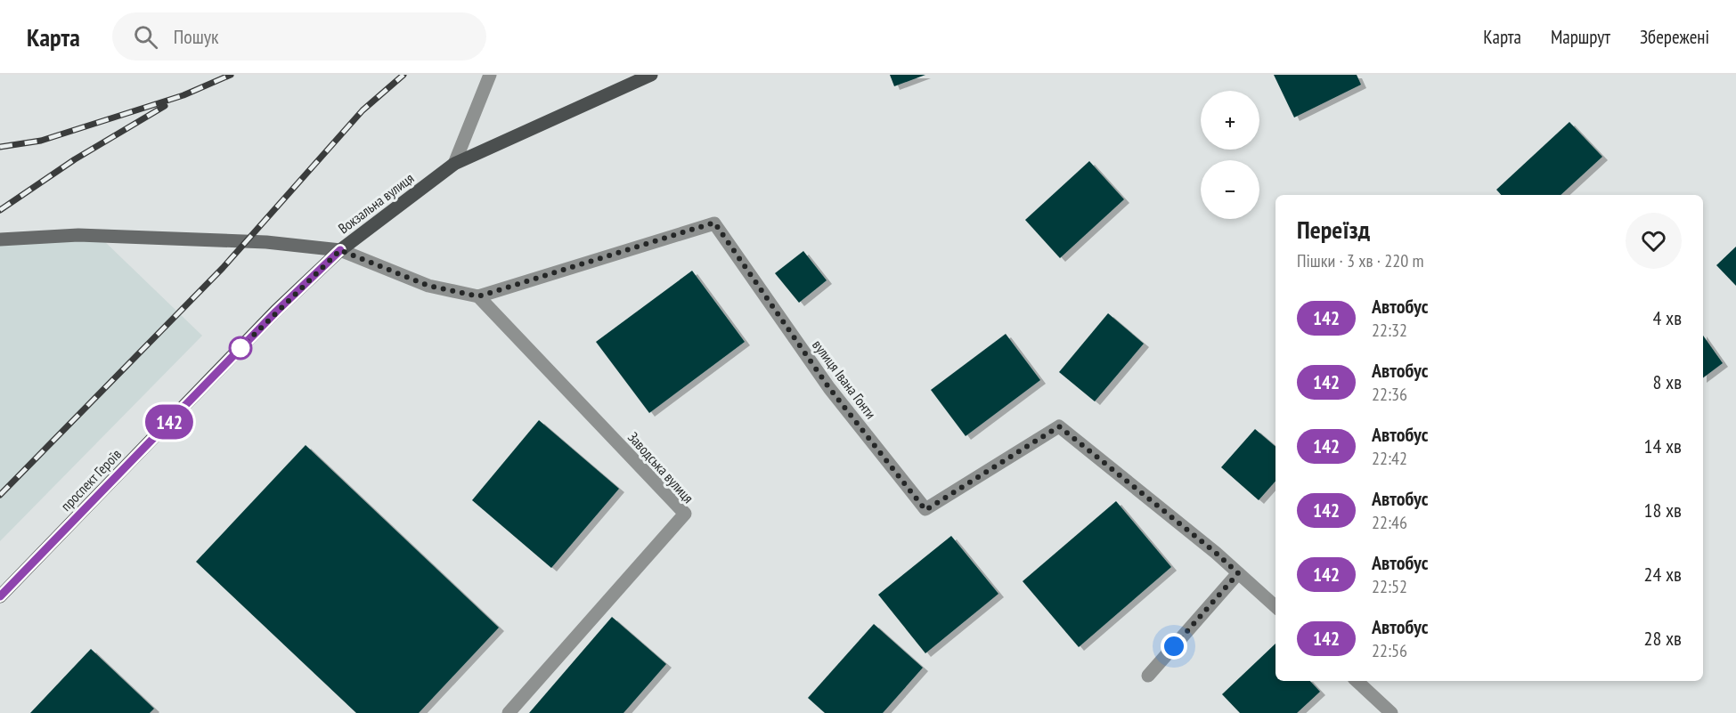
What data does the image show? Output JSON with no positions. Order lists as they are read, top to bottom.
{
  "streets": {
    "main road": ["Вокзальна вулиця", "проспект Героїв"],
    "street": ["вулиця Івана Гонти", "Заводська вулиця"]
  },
  "crossings": [
    ["Вокзальна вулиця", "вулиця Івана Гонти"],
    ["Вокзальна вулиця", "проспект Героїв"],
    ["вулиця Івана Гонти", "Заводська вулиця"],
    ["вулиця Івана Гонти", "проспект Героїв"]
  ],
  "lines": ["bus line 142"],
  "page": {
    "header": "Карта",
    "search": "Пошук",
    "nav": ["Карта", "Маршрут", "Збережені"],
    "on_map": "142",
    "map_buttons": ["+", "−"],
    "heading": ["Переїзд", "Пішки · 3 хв · 220 m"],
    "list": [
      {
        "mark": "142",
        "name": "Автобус",
        "note": "22:32",
        "value": "4 хв"
      },
      {
        "mark": "142",
        "name": "Автобус",
        "note": "22:36",
        "value": "8 хв"
      },
      {
        "mark": "142",
        "name": "Автобус",
        "note": "22:42",
        "value": "14 хв"
      },
      {
        "mark": "142",
        "name": "Автобус",
        "note": "22:46",
        "value": "18 хв"
      },
      {
        "mark": "142",
        "name": "Автобус",
        "note": "22:52",
        "value": "24 хв"
      },
      {
        "mark": "142",
        "name": "Автобус",
        "note": "22:56",
        "value": "28 хв"
      }
    ]
  }
}
